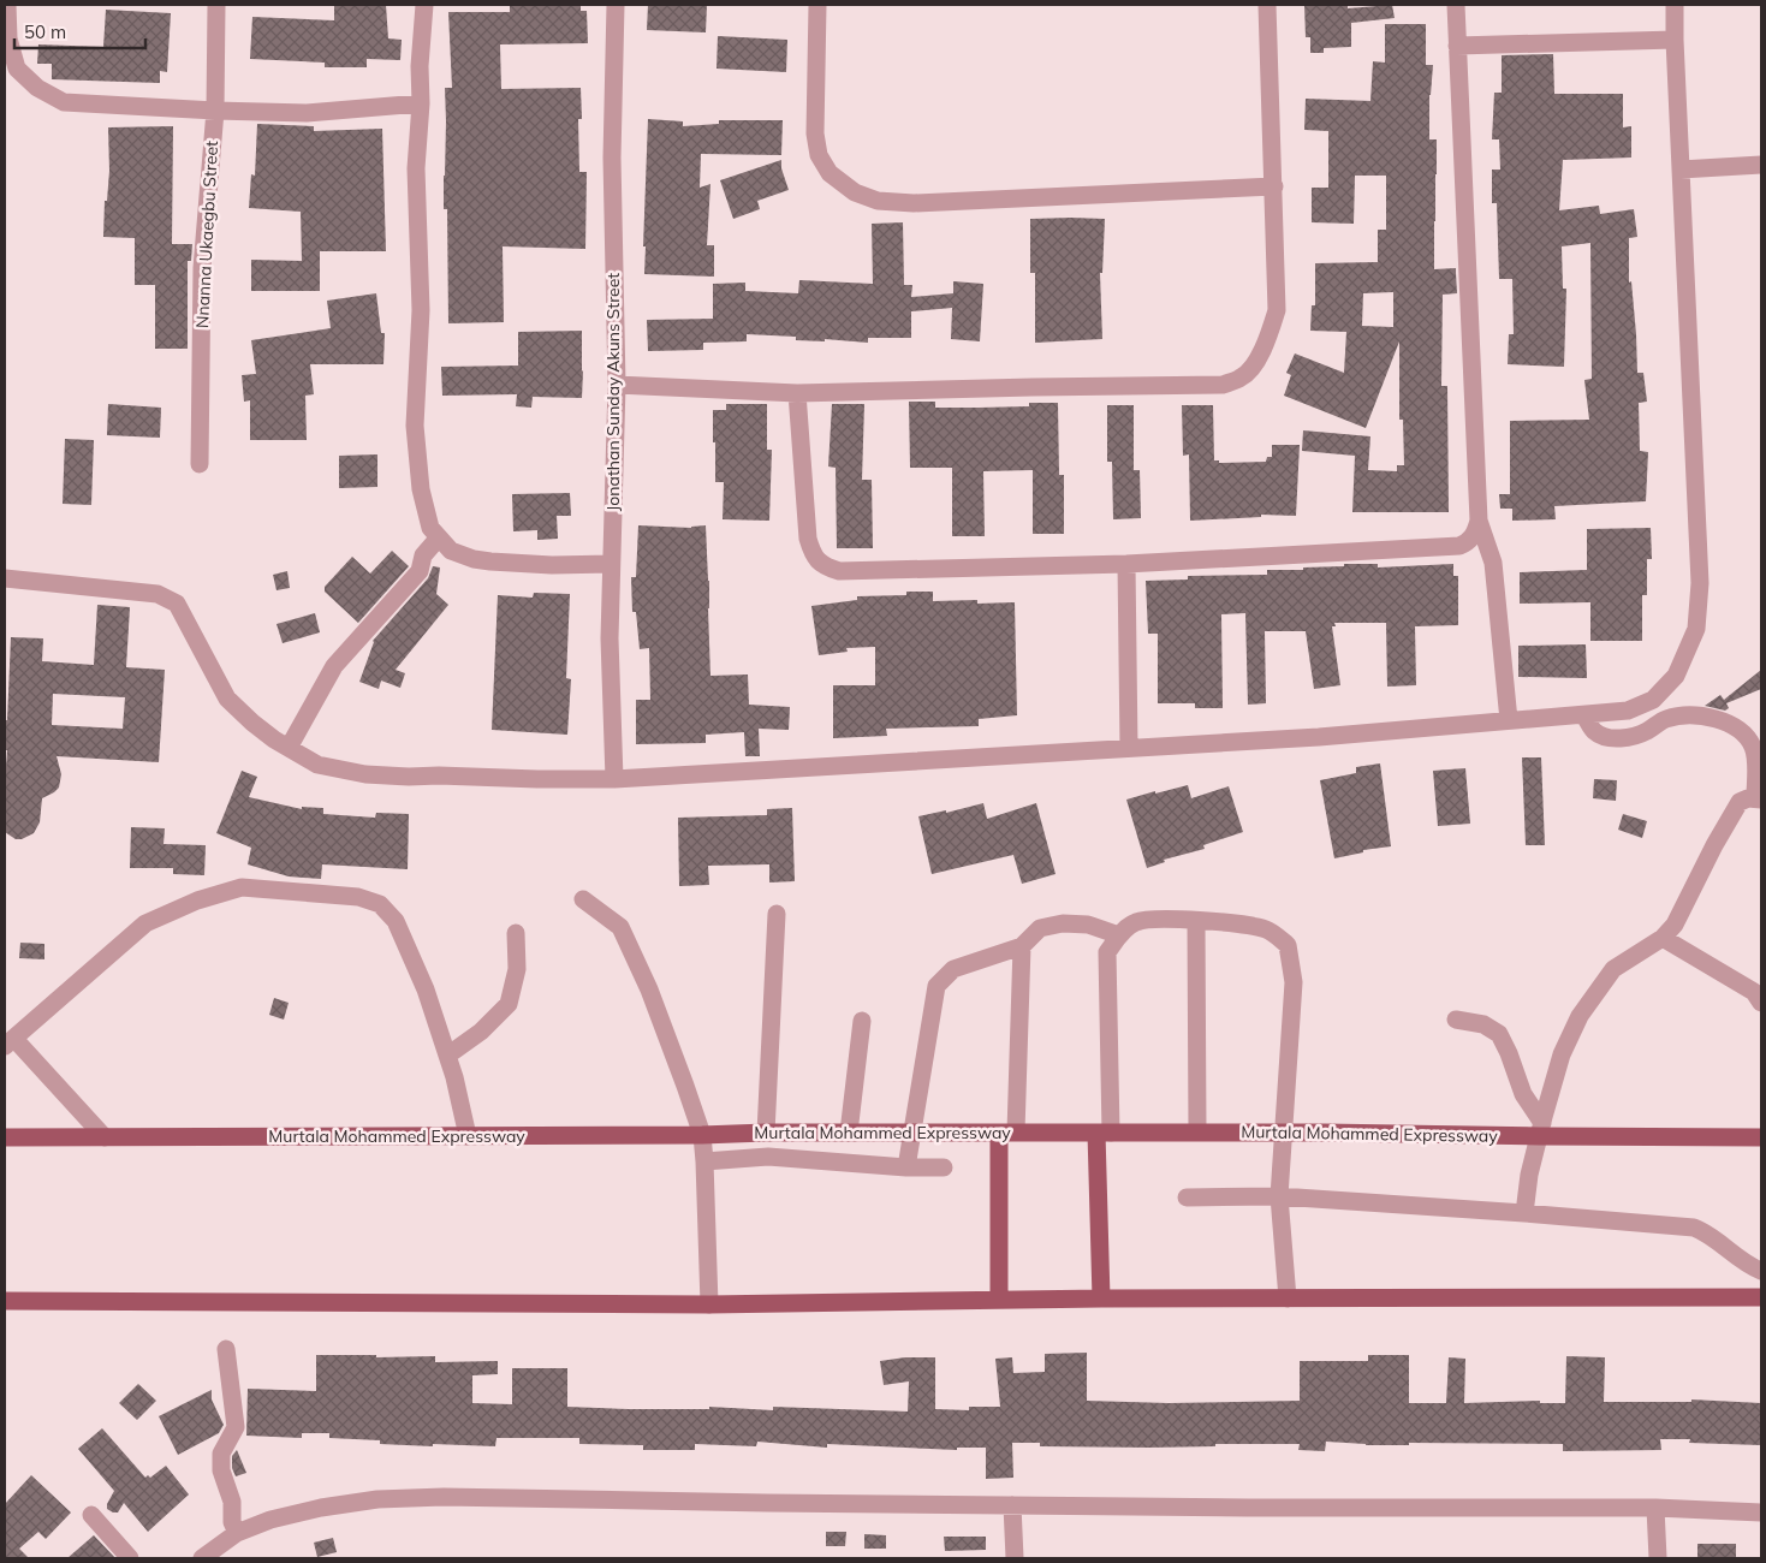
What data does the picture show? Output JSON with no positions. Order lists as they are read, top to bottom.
{
  "streets": {
    "main road": ["Murtala Mohammed Expressway"],
    "street": ["Nnanna Ukaegbu Street", "Jonathan Sunday Akuns Street"]
  },
  "scale_bar": "50 m"
}
